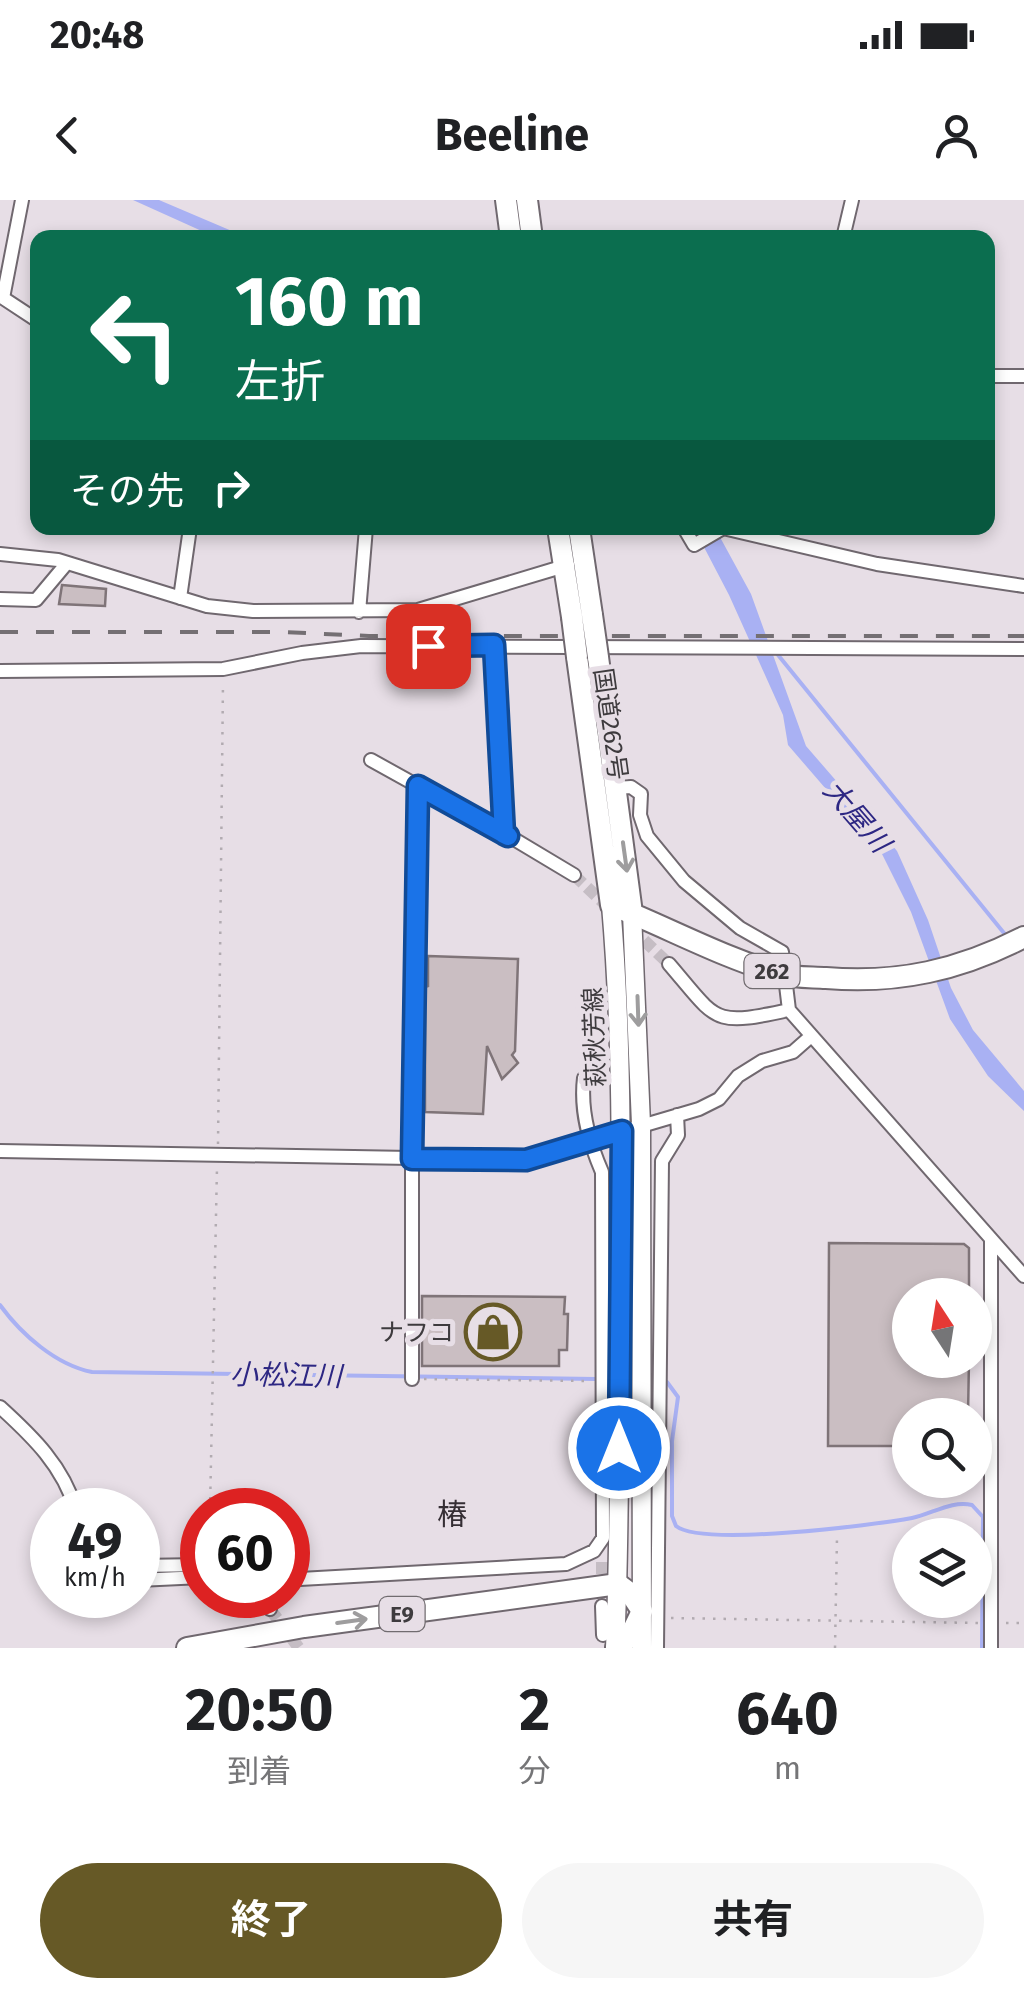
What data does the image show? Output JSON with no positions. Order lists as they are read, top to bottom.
{
  "streets": {
    "highway": ["国道262号", "262", "E9"],
    "main road": ["萩秋芳線"]
  },
  "crossings": [
    ["国道262号", "262"],
    ["国道262号", "萩秋芳線"],
    ["262", "萩秋芳線"],
    ["萩秋芳線", "E9"]
  ],
  "districts": ["椿"],
  "water": ["大屋川", "小松江川"],
  "places": {
    "shop": ["ナフコ"]
  },
  "north": "top",
  "page": {
    "status": "20:48",
    "header": "Beeline",
    "turn": ["160 m", "左折"],
    "then": "その先",
    "speed": "49 km/h",
    "limit": "60",
    "eta": [
      "20:50",
      "到着",
      "2",
      "分",
      "640",
      "m"
    ],
    "buttons": ["終了", "共有"]
  }
}
